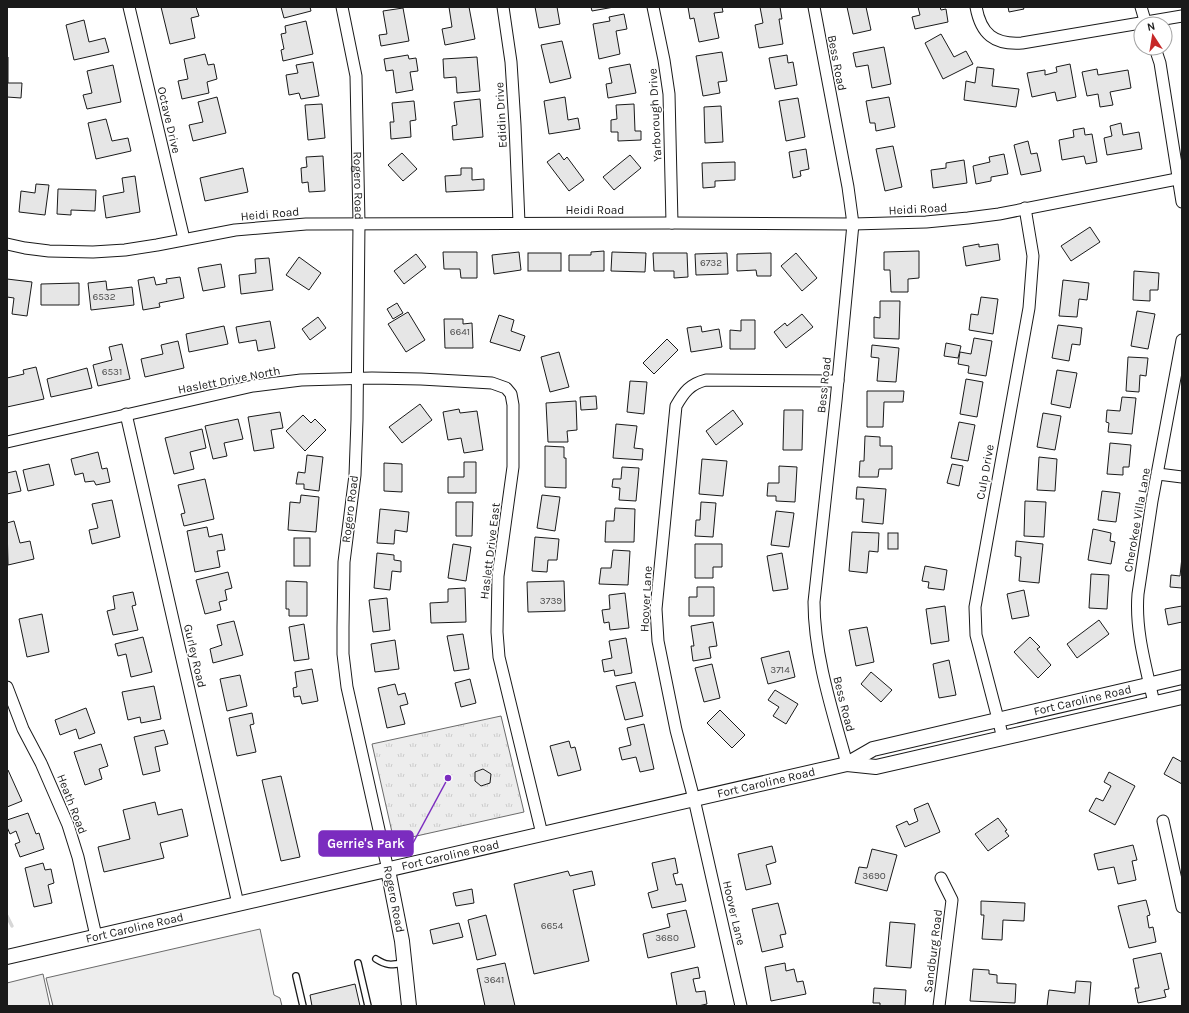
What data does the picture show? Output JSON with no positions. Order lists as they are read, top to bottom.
{
  "streets": {
    "street": [
      "Bess Road",
      "Edidin Drive",
      "Yarborough Drive",
      "Octave Drive",
      "Rogero Road",
      "Heidi Road",
      "Haslett Drive North",
      "Culp Drive",
      "Cherokee Villa Lane",
      "Haslett Drive East",
      "Hoover Lane",
      "Gurley Road",
      "Fort Caroline Road",
      "Heath Road",
      "Sandburg Road"
    ]
  },
  "crossings": [
    ["Bess Road", "Heidi Road"],
    ["Bess Road", "Hoover Lane"],
    ["Bess Road", "Fort Caroline Road"],
    ["Edidin Drive", "Heidi Road"],
    ["Yarborough Drive", "Heidi Road"],
    ["Octave Drive", "Heidi Road"],
    ["Rogero Road", "Heidi Road"],
    ["Rogero Road", "Haslett Drive North"],
    ["Rogero Road", "Fort Caroline Road"],
    ["Heidi Road", "Culp Drive"],
    ["Haslett Drive North", "Haslett Drive East"],
    ["Haslett Drive North", "Gurley Road"],
    ["Culp Drive", "Fort Caroline Road"],
    ["Cherokee Villa Lane", "Fort Caroline Road"],
    ["Haslett Drive East", "Fort Caroline Road"],
    ["Hoover Lane", "Fort Caroline Road"],
    ["Gurley Road", "Fort Caroline Road"],
    ["Fort Caroline Road", "Heath Road"]
  ],
  "places": ["Gerrie's Park"],
  "house_numbers": [
    "6732",
    "6532",
    "6641",
    "6531",
    "3739",
    "3714",
    "3690",
    "6654",
    "3680",
    "3641"
  ],
  "north": "top"
}
